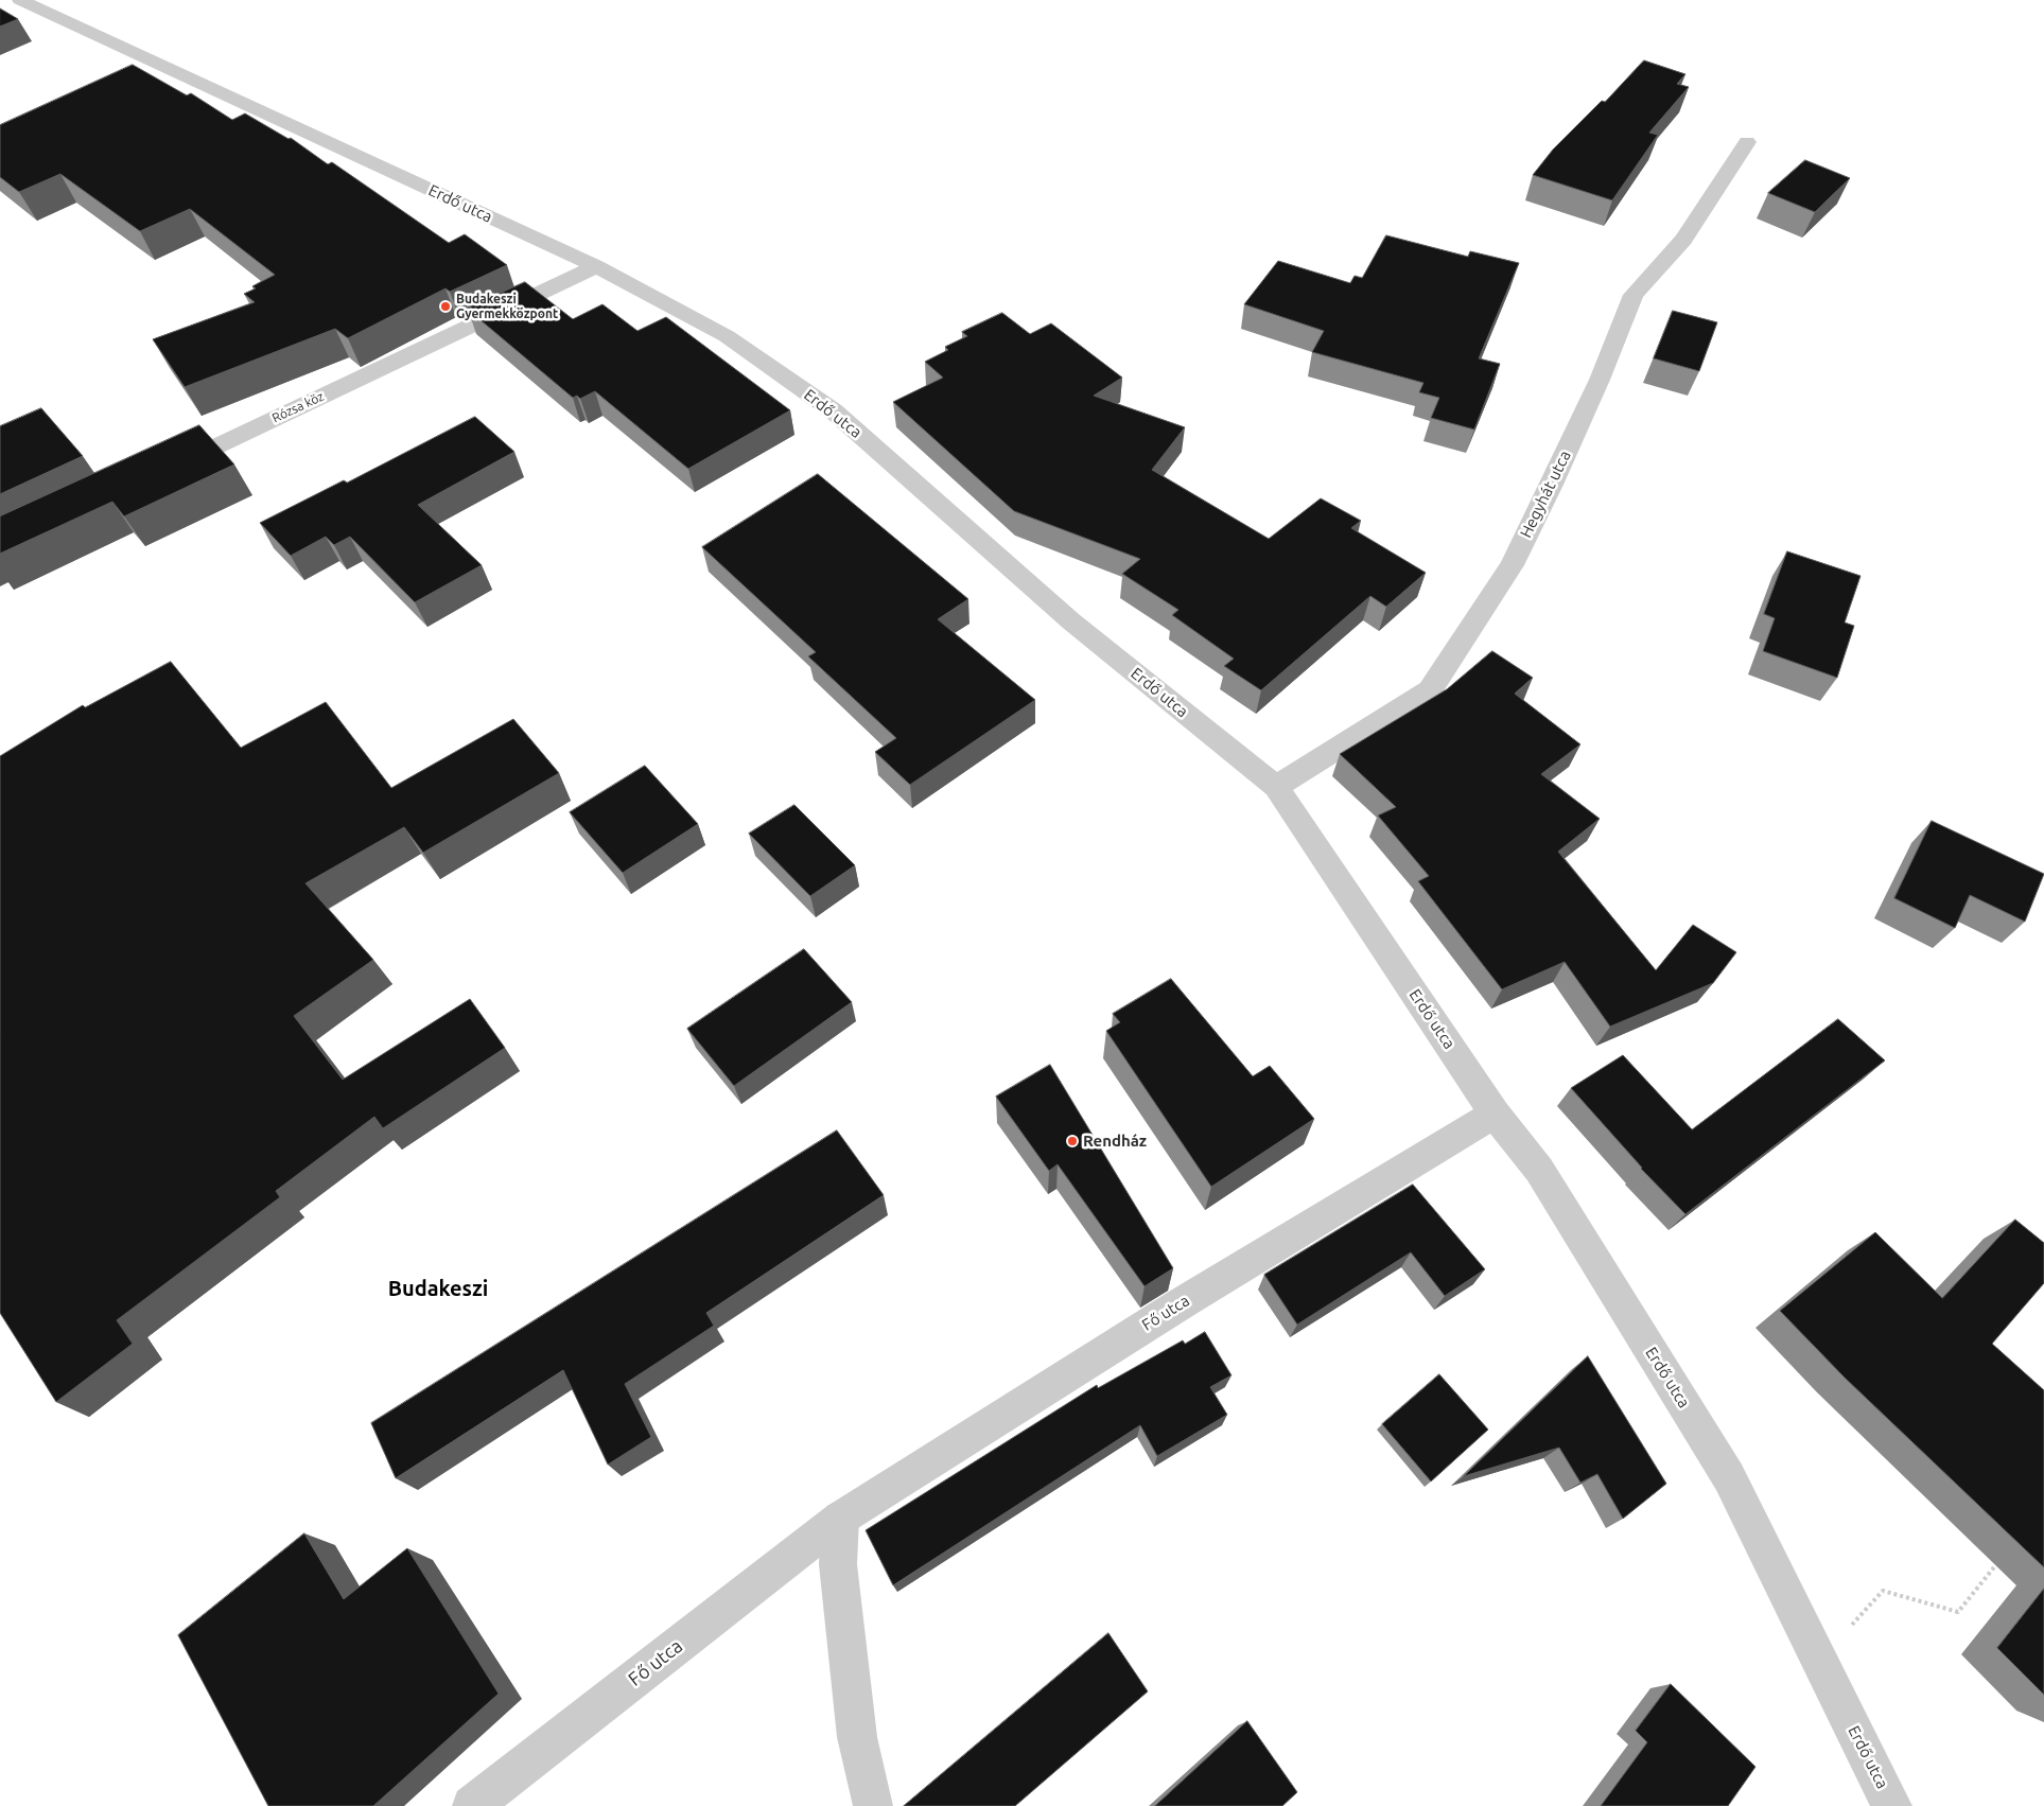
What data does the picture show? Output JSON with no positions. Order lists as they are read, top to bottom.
{
  "streets": {
    "street": [
      "Erdő utca",
      "Rózsa köz",
      "Hegyhát utca",
      "Fő utca"
    ]
  },
  "crossings": [
    ["Erdő utca", "Rózsa köz"],
    ["Erdő utca", "Hegyhát utca"],
    ["Erdő utca", "Fő utca"]
  ],
  "districts": ["Budakeszi"],
  "places": ["Budakeszi Gyermekközpont", "Rendház"]
}
